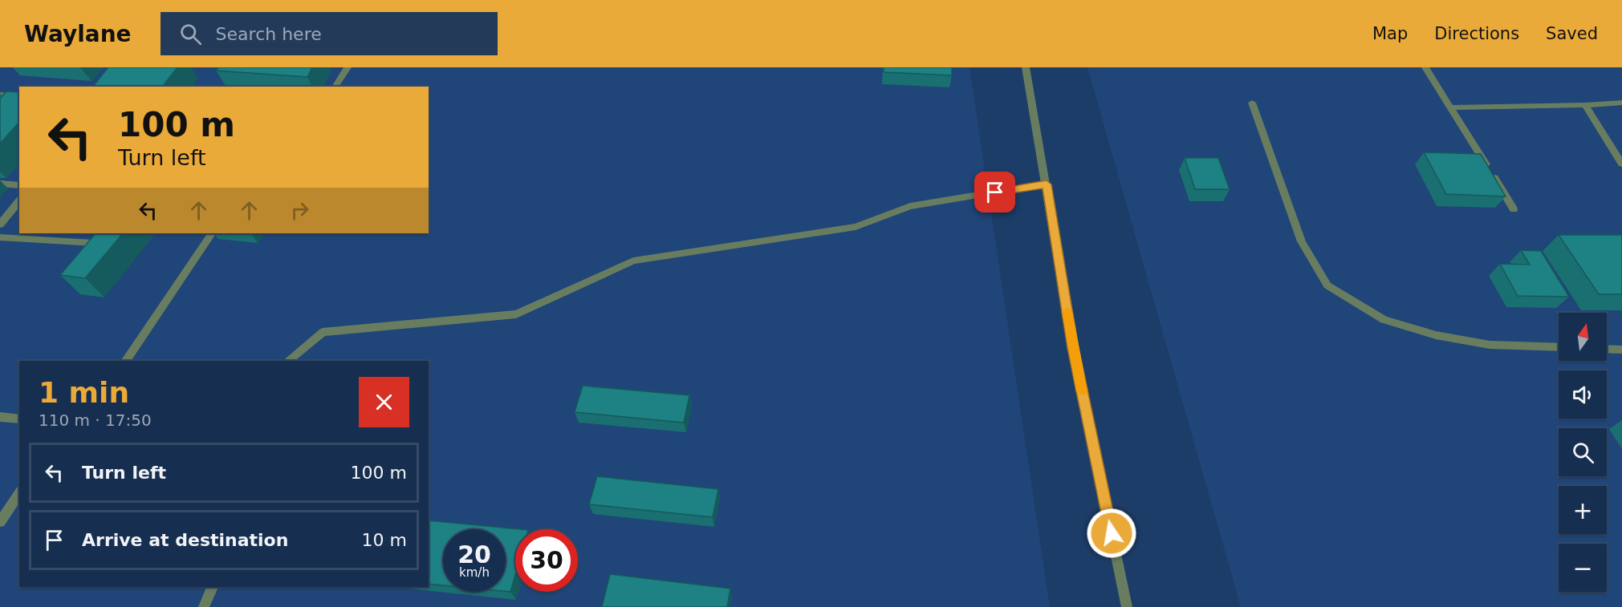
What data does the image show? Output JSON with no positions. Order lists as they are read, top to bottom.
{
  "north": "top",
  "page": {
    "header": "Waylane",
    "search": "Search here",
    "nav": ["Map", "Directions", "Saved"],
    "turn": ["100 m", "Turn left"],
    "map_buttons": ["+", "−"],
    "heading": ["1 min", "110 m · 17:50"],
    "list": [
      {
        "name": "Turn left",
        "value": "100 m"
      },
      {
        "name": "Arrive at destination",
        "value": "10 m"
      }
    ],
    "speed": "20 km/h",
    "limit": "30"
  }
}
